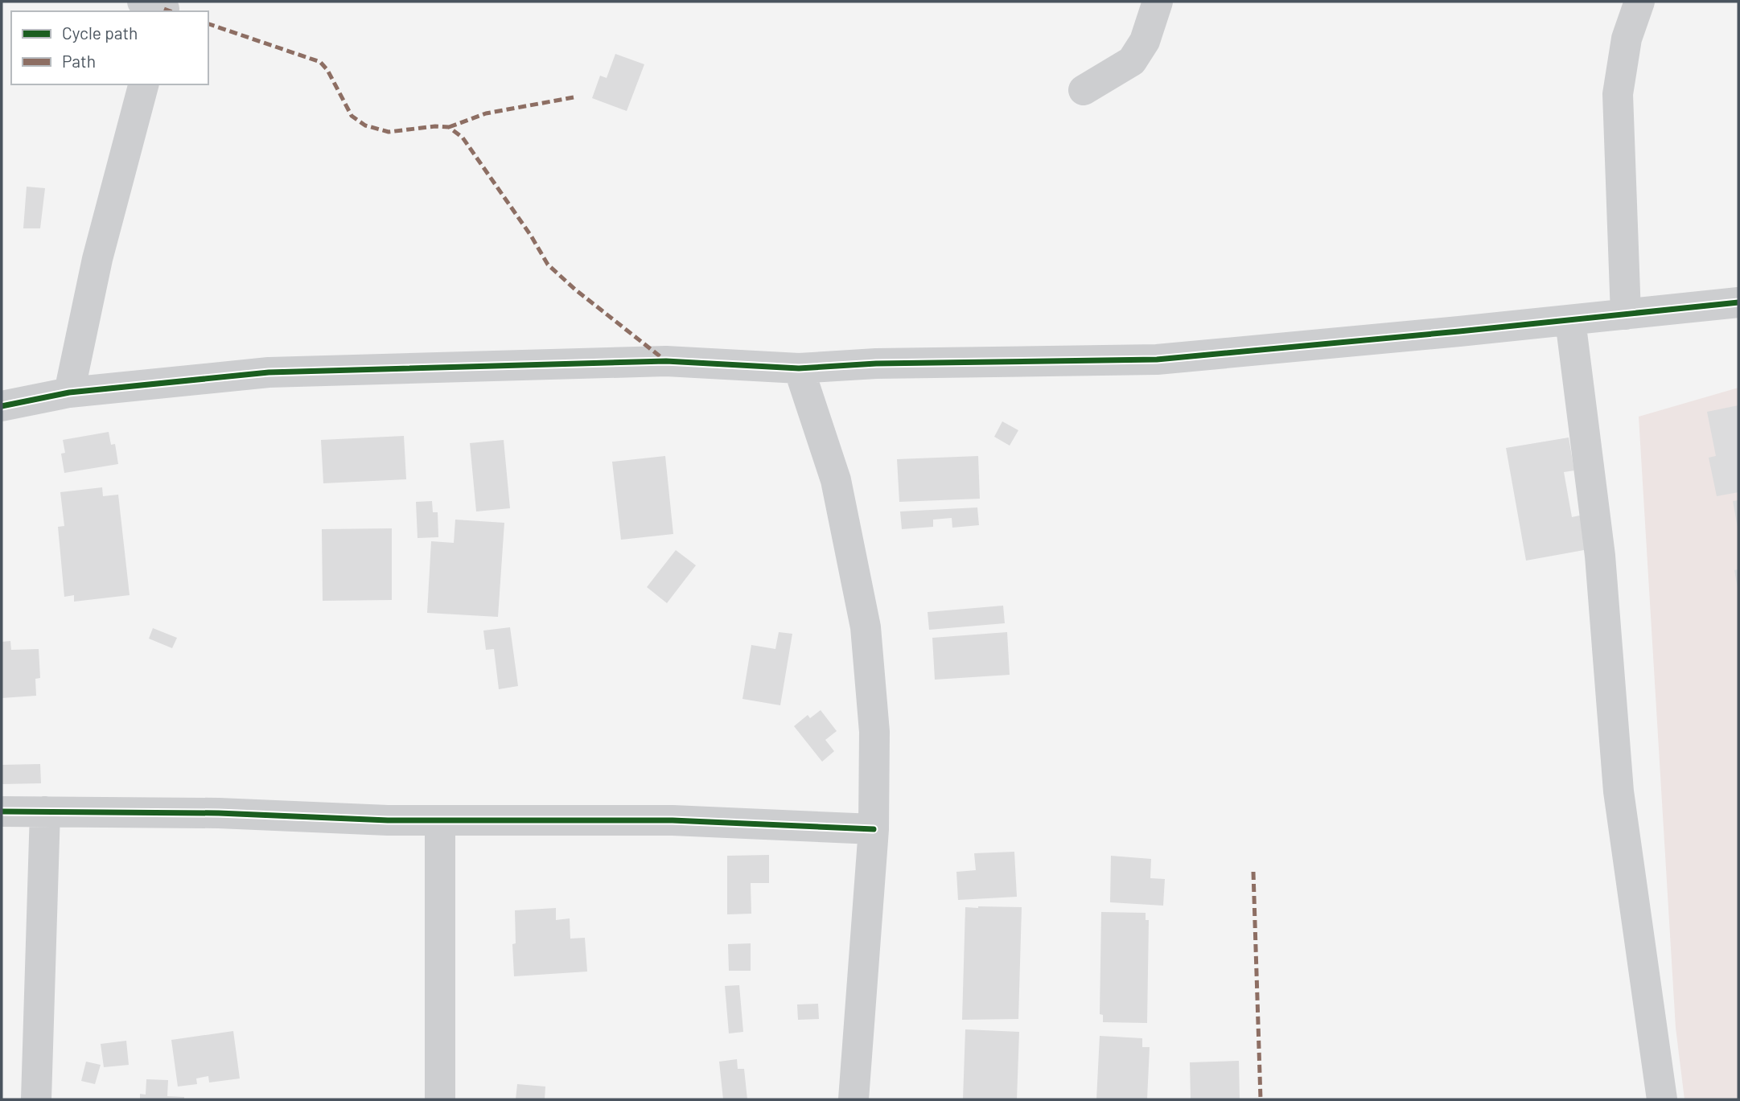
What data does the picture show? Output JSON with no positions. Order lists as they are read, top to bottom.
{
  "legend": ["Cycle path", "Path"]
}
